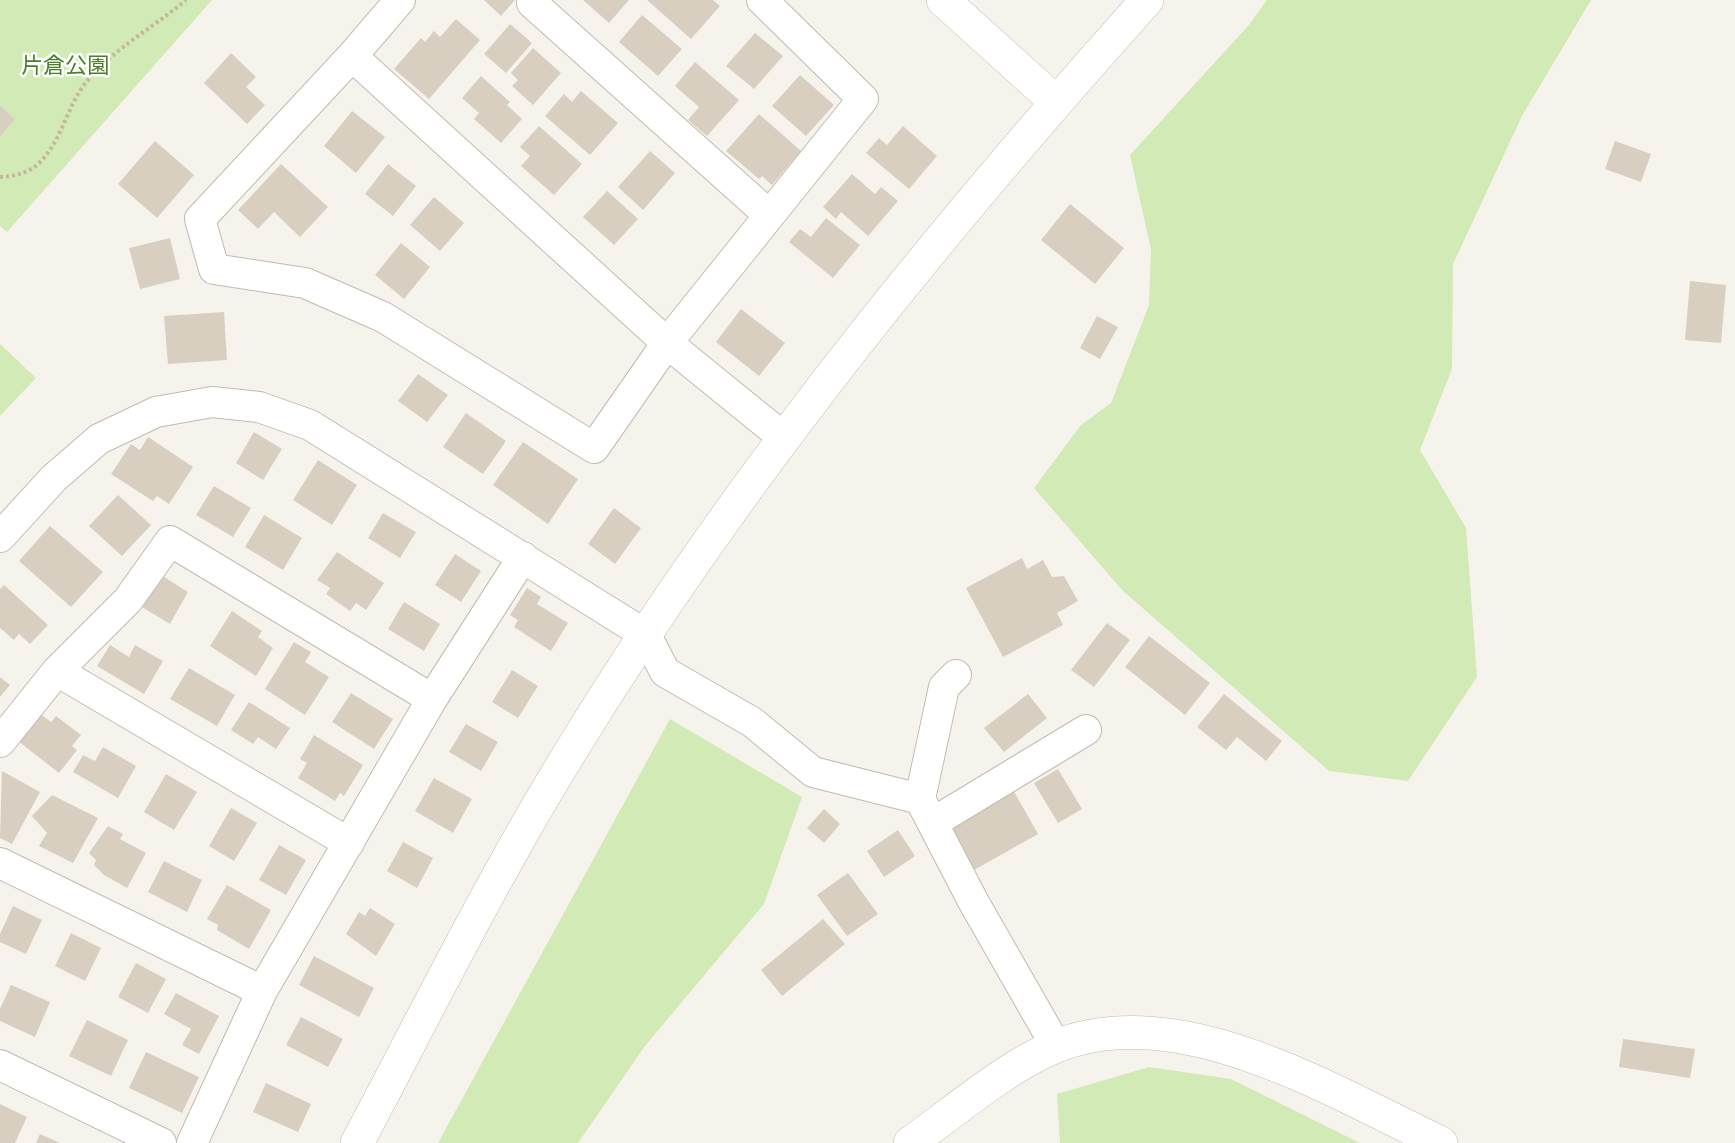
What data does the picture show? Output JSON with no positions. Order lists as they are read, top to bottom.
{
  "parks": ["片倉公園"]
}
